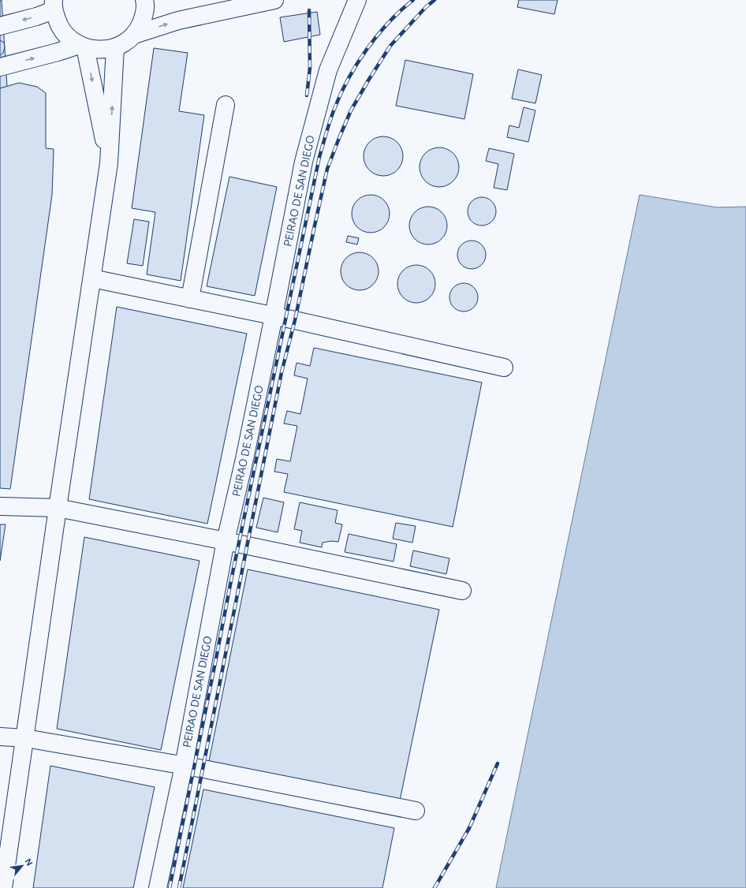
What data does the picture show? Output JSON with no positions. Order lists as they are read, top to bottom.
{
  "streets": {
    "lane": ["PEIRAO DE SAN DIEGO"]
  },
  "north": "top right"
}
